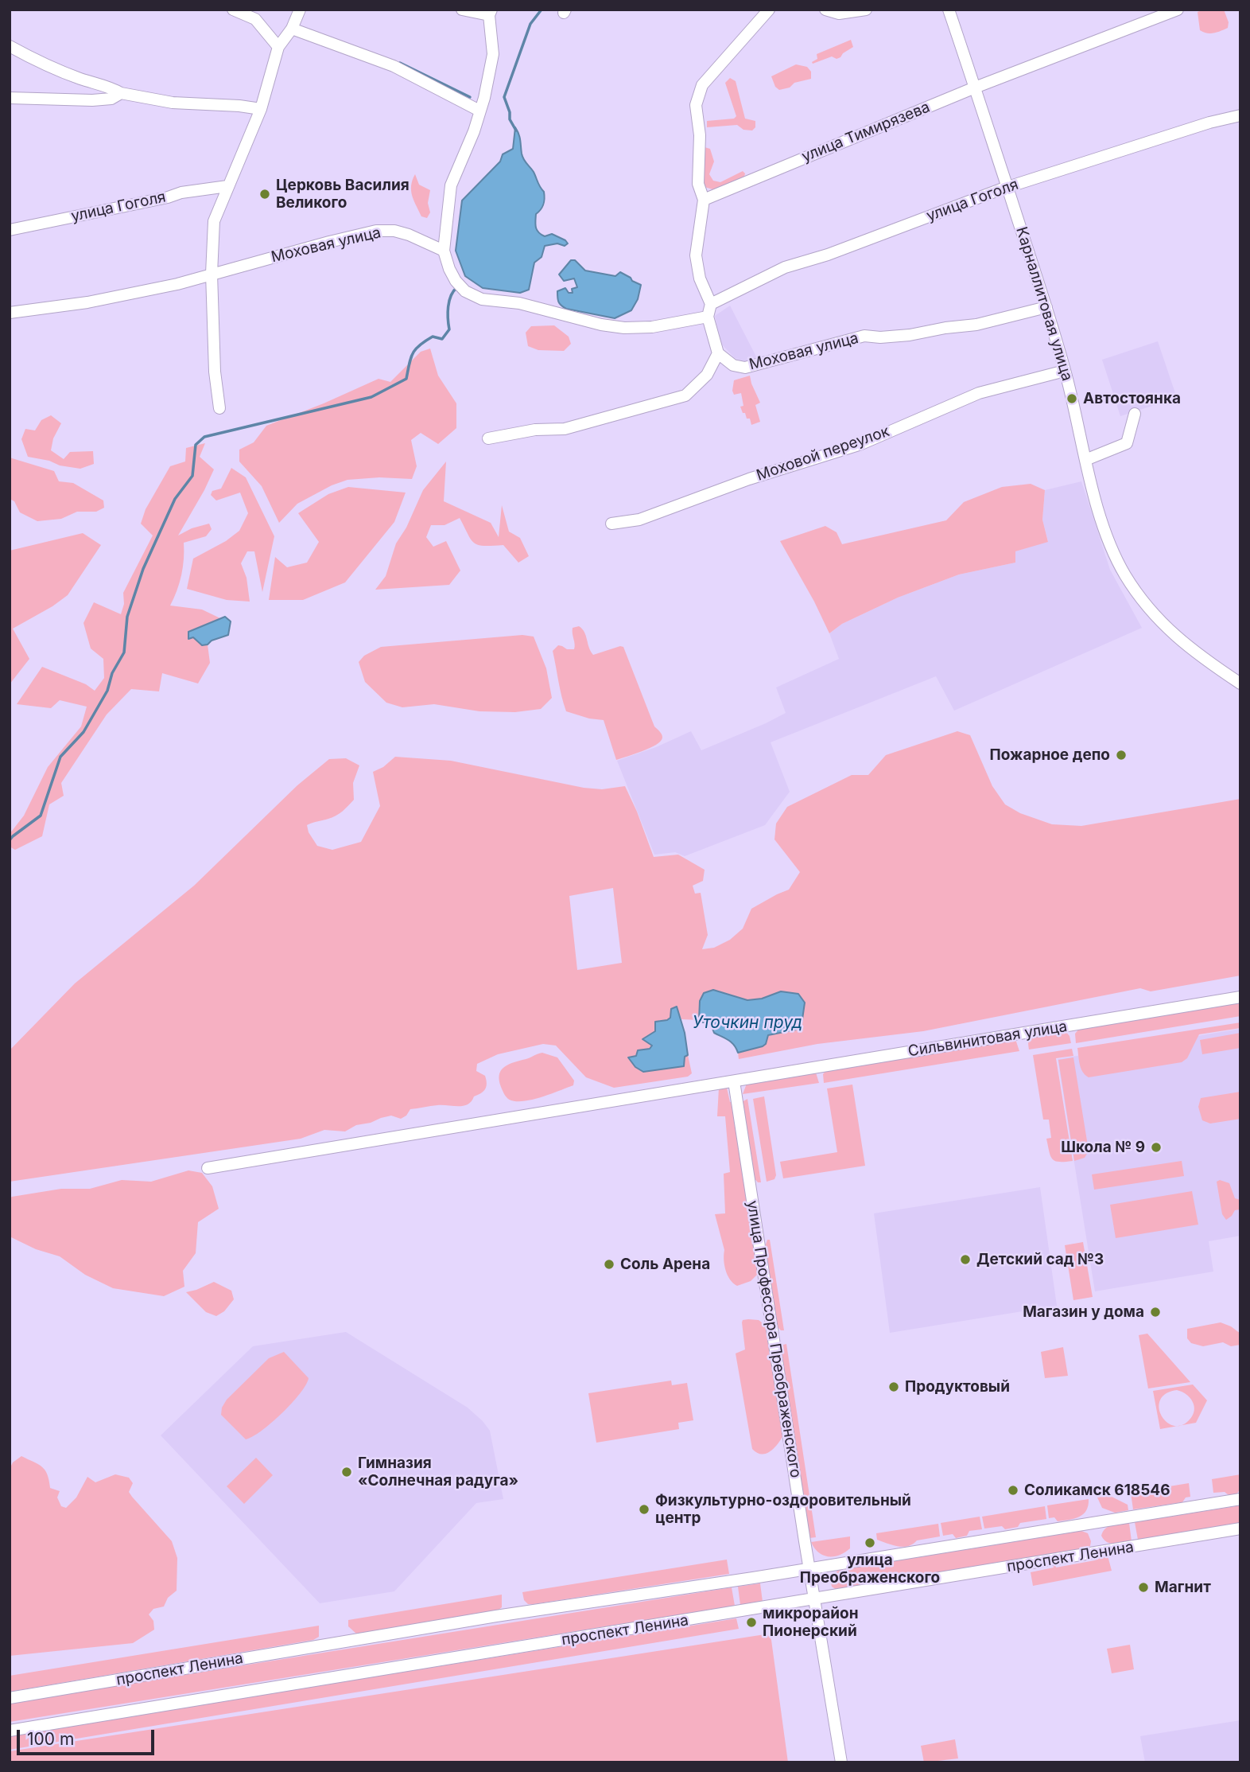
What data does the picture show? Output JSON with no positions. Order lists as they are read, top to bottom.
{
  "streets": {
    "street": [
      "улица Тимирязева",
      "улица Гоголя",
      "Моховая улица",
      "Карналлитовая улица",
      "Моховой переулок",
      "Сильвинитовая улица",
      "улица Профессора Преображенского",
      "проспект Ленина"
    ]
  },
  "crossings": [
    ["улица Тимирязева", "Карналлитовая улица"],
    ["улица Гоголя", "Карналлитовая улица"],
    ["Моховая улица", "Карналлитовая улица"],
    ["Карналлитовая улица", "Моховой переулок"],
    ["Сильвинитовая улица", "улица Профессора Преображенского"],
    ["улица Профессора Преображенского", "проспект Ленина"]
  ],
  "water": ["Уточкин пруд"],
  "places": [
    "Церковь Василия Великого",
    "Автостоянка",
    "Пожарное депо",
    "Школа № 9",
    "Детский сад №3",
    "Соль Арена",
    "Магазин у дома",
    "Продуктовый",
    "Гимназия «Солнечная радуга»",
    "Соликамск 618546",
    "Физкультурно-оздоровительный центр",
    "улица Преображенского",
    "Магнит",
    "микрорайон Пионерский"
  ],
  "scale_bar": "100 m"
}
